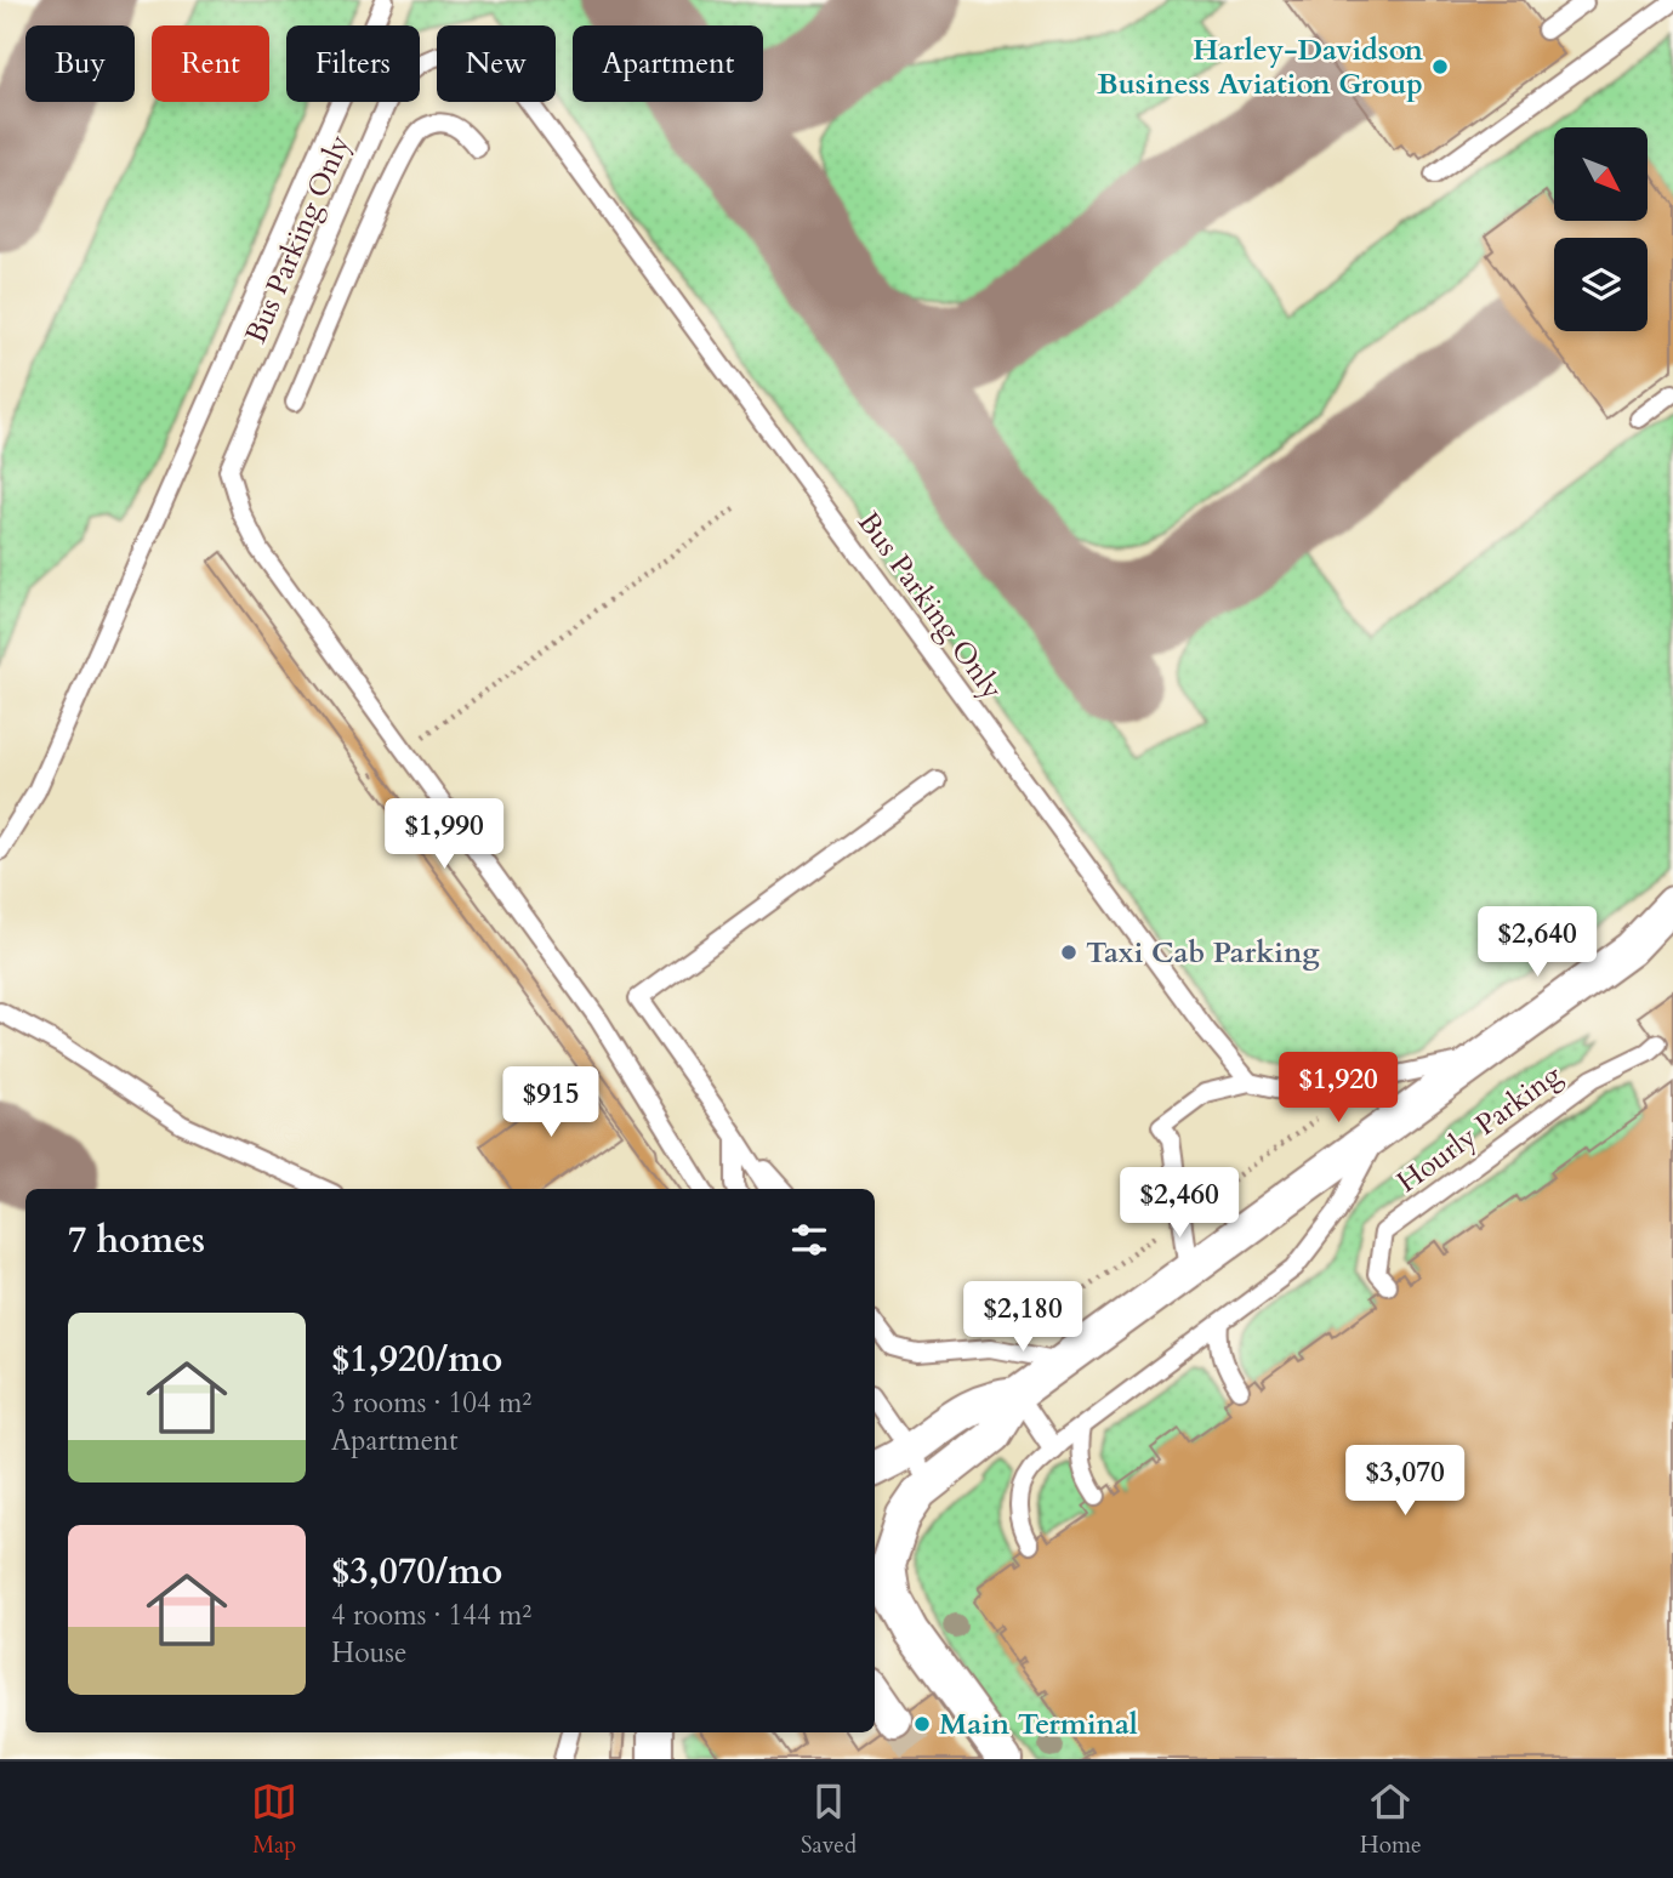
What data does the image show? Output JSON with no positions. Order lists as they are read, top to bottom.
{
  "streets": {
    "lane": ["Bus Parking Only", "Hourly Parking"]
  },
  "places": ["Harley-Davidson Business Aviation Group", "Taxi Cab Parking", "Main Terminal"],
  "north": "bottom right",
  "page": {
    "chip": [
      "Buy",
      "Rent",
      "Filters",
      "New",
      "Apartment"
    ],
    "price": [
      "$1,990",
      "$2,640",
      "$1,920",
      "$915",
      "$2,460",
      "$2,180",
      "$3,070"
    ],
    "heading": "7 homes",
    "list": [
      {
        "name": "$1,920/mo",
        "note": "3 rooms · 104 m² · Apartment"
      },
      {
        "name": "$3,070/mo",
        "note": "4 rooms · 144 m² · House"
      }
    ],
    "tabs": ["Map", "Saved", "Home"]
  }
}
